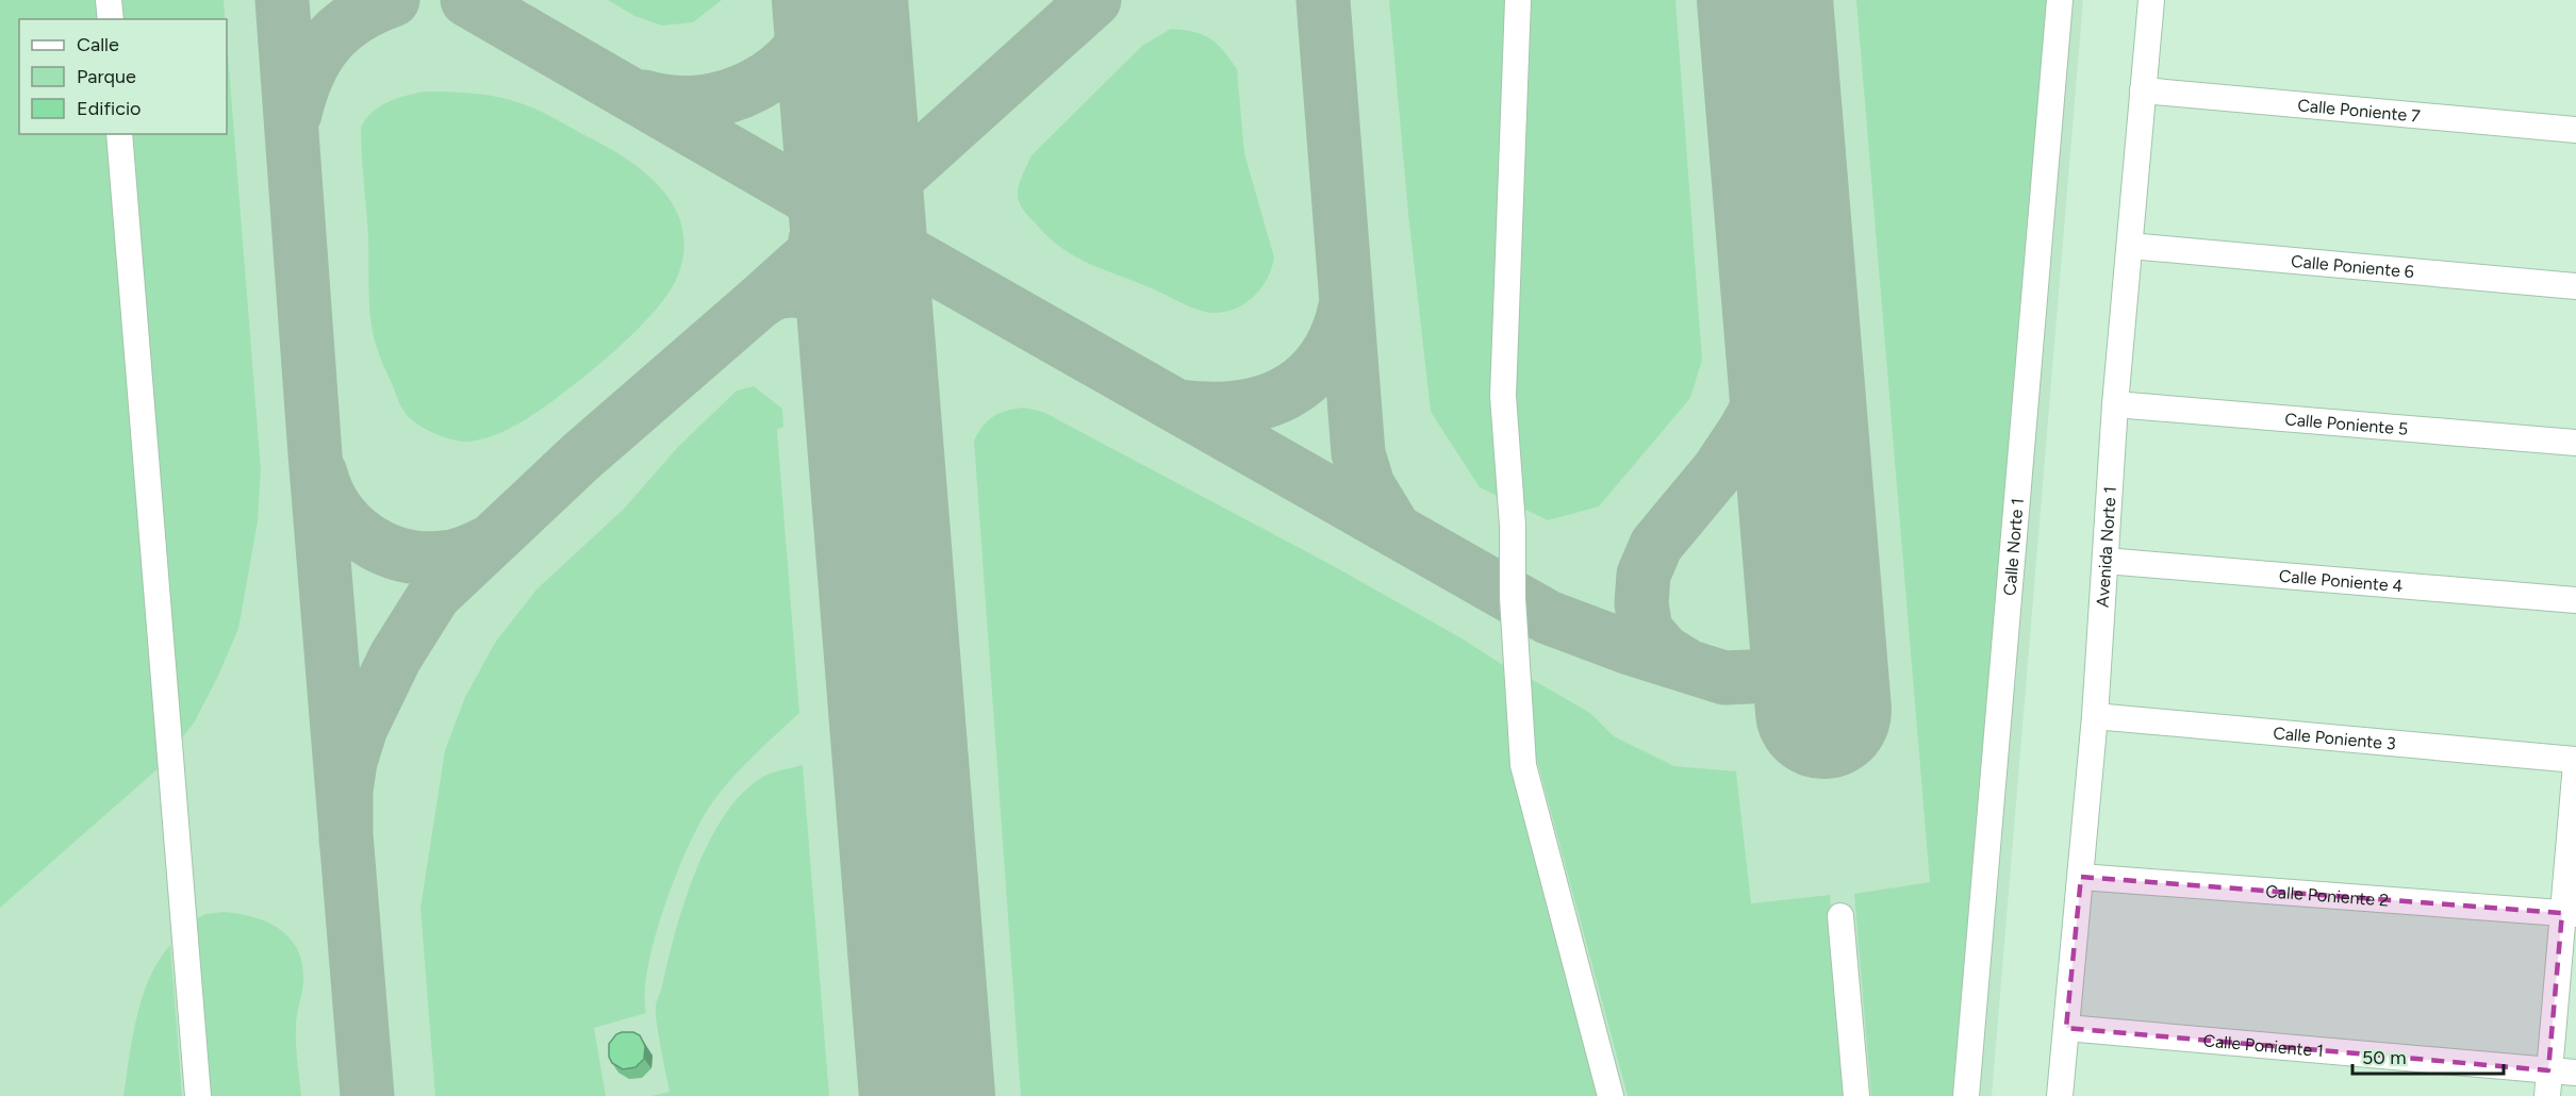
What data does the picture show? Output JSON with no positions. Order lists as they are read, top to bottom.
{
  "streets": {
    "street": [
      "Calle Poniente 7",
      "Calle Poniente 6",
      "Calle Poniente 5",
      "Calle Norte 1",
      "Avenida Norte 1",
      "Calle Poniente 4",
      "Calle Poniente 3",
      "Calle Poniente 2",
      "Calle Poniente 1"
    ]
  },
  "crossings": [
    ["Calle Poniente 7", "Avenida Norte 1"],
    ["Calle Poniente 6", "Avenida Norte 1"],
    ["Calle Poniente 5", "Avenida Norte 1"],
    ["Avenida Norte 1", "Calle Poniente 4"],
    ["Avenida Norte 1", "Calle Poniente 3"],
    ["Avenida Norte 1", "Calle Poniente 2"],
    ["Avenida Norte 1", "Calle Poniente 1"]
  ],
  "legend": ["Calle", "Parque", "Edificio"],
  "scale_bar": "50 m"
}
